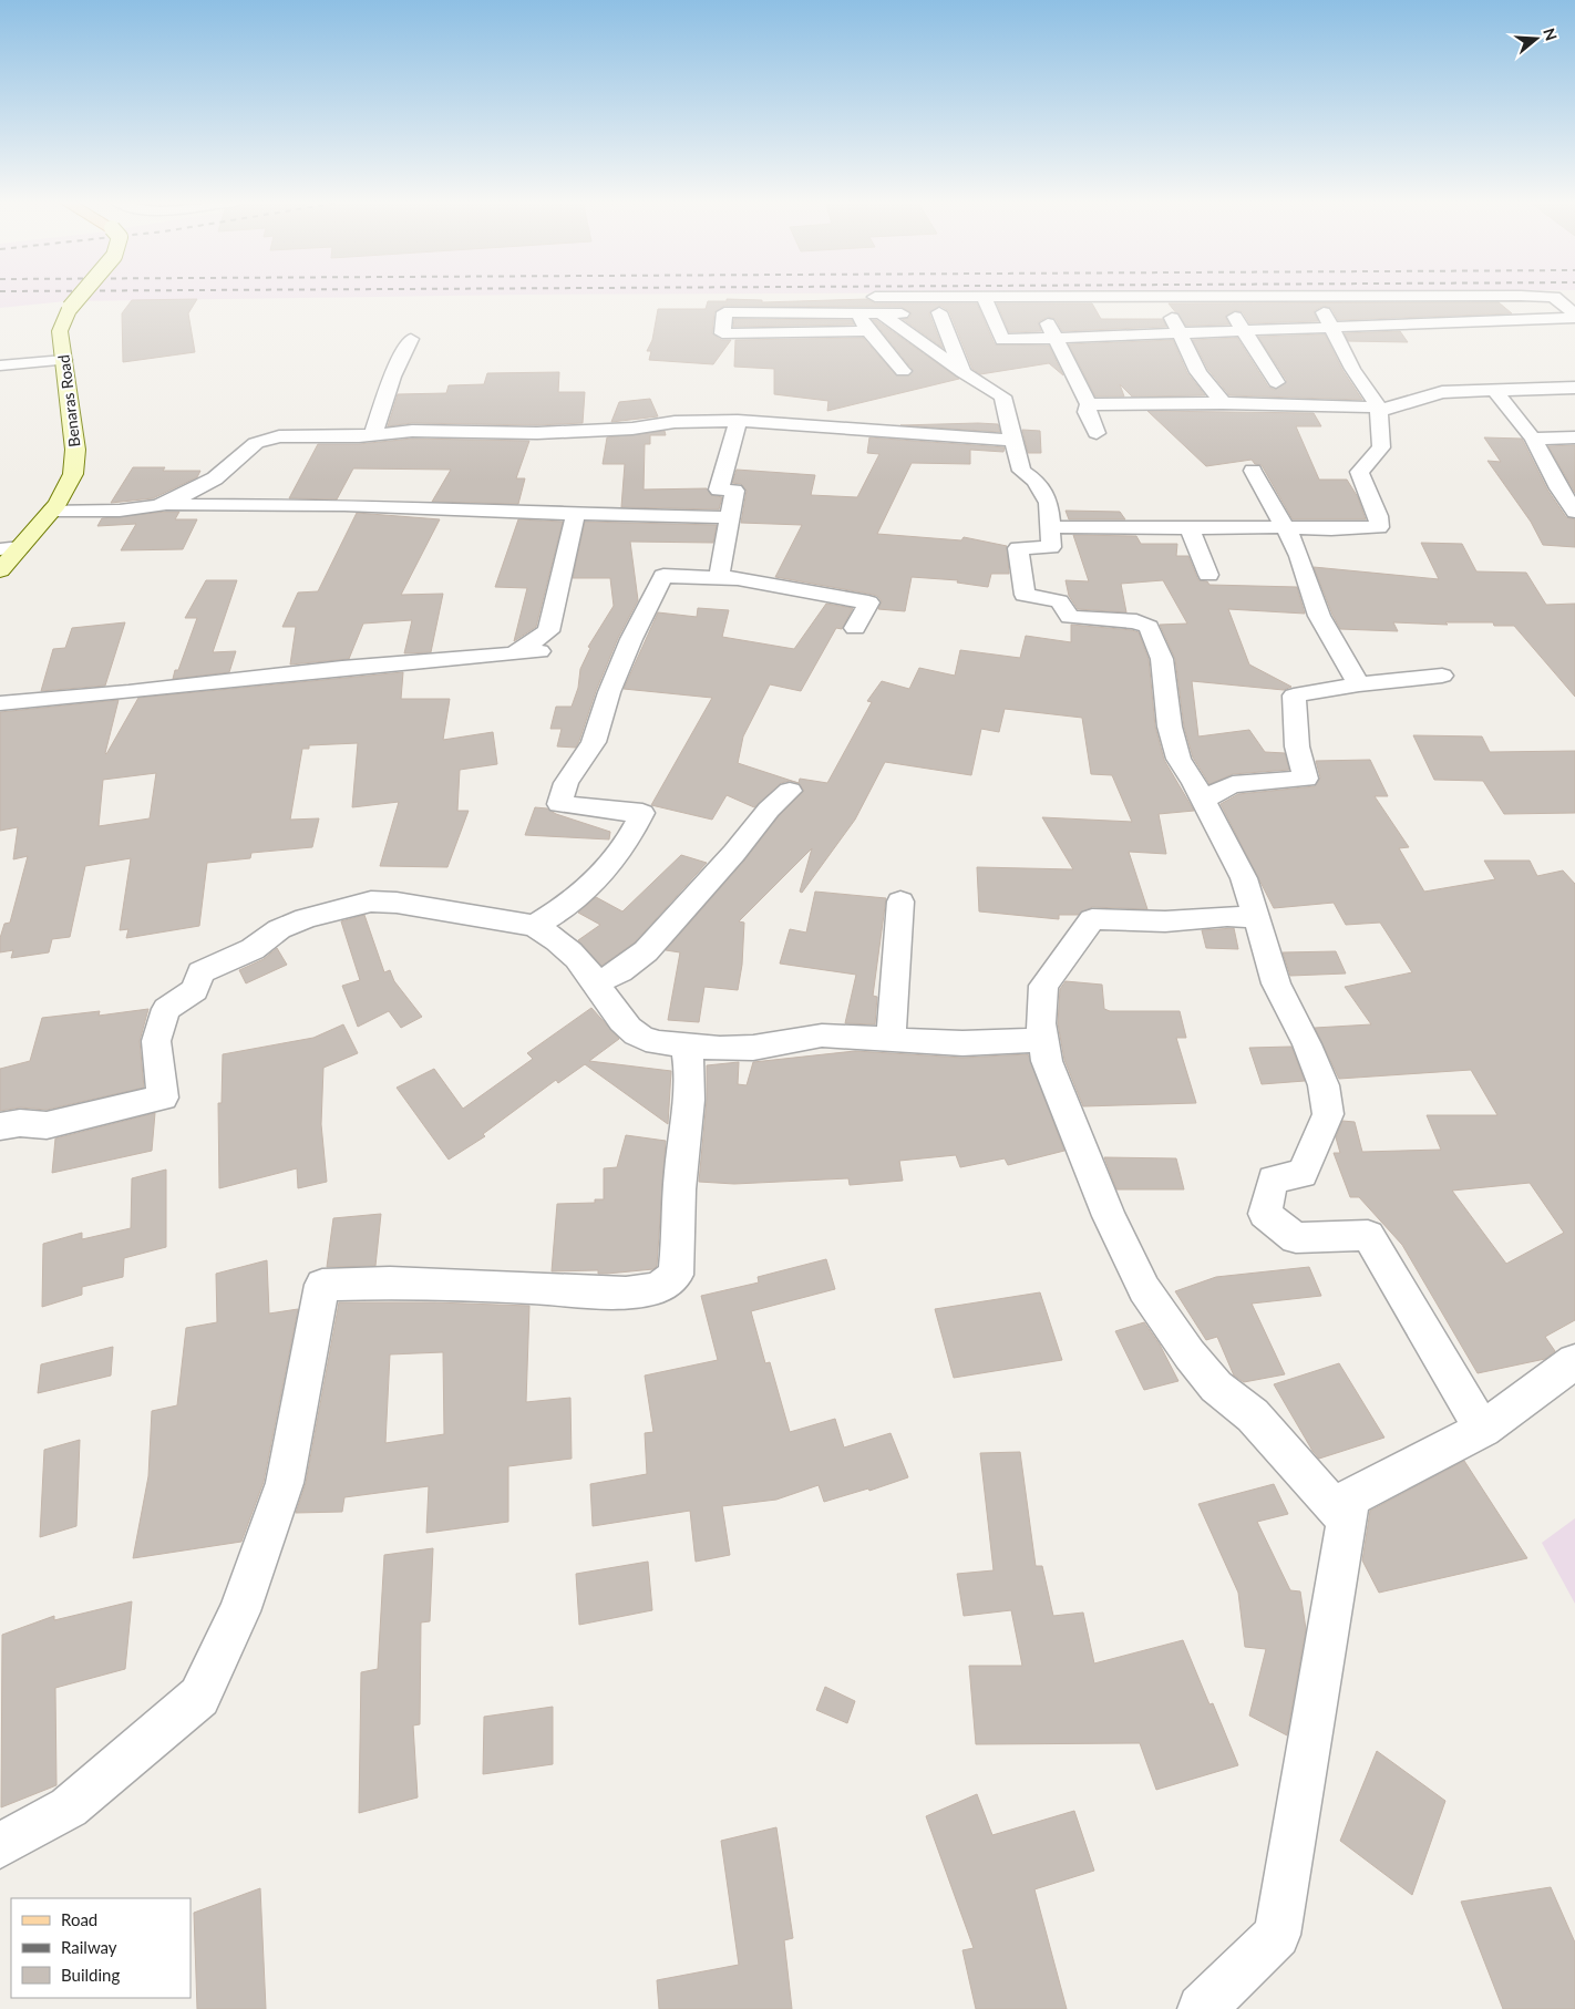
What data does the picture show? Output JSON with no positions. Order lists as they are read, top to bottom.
{
  "streets": {
    "main road": ["Benaras Road"]
  },
  "legend": ["Road", "Railway", "Building"],
  "north": "right"
}
